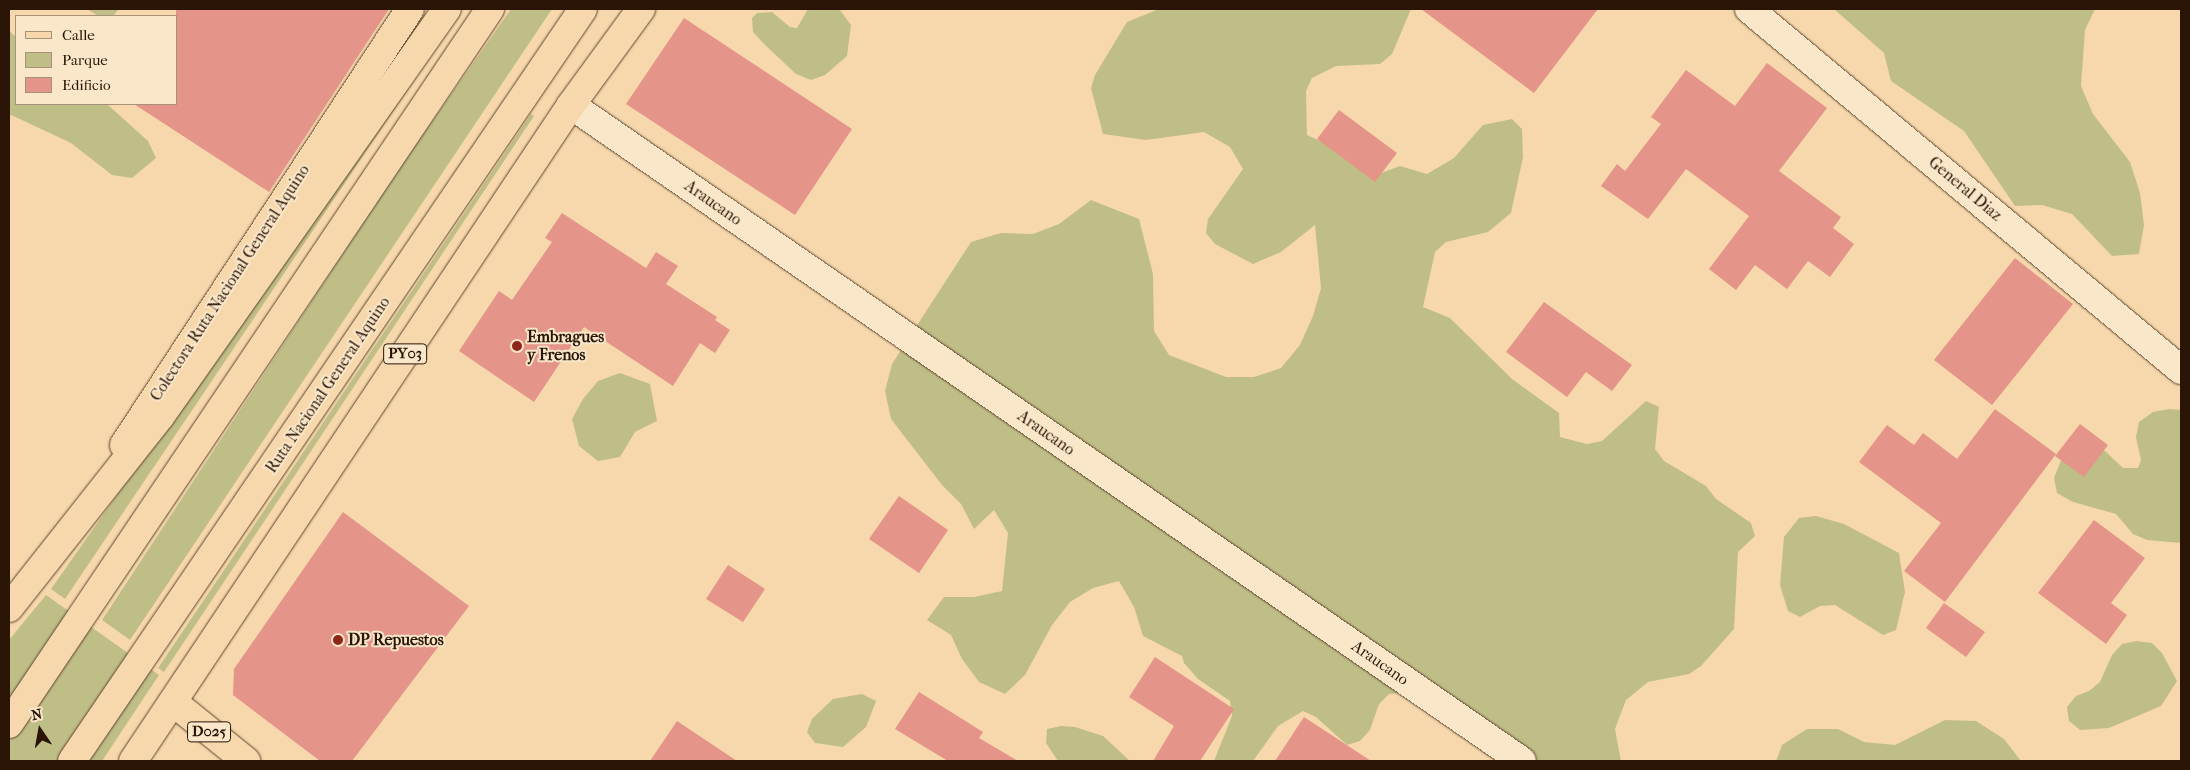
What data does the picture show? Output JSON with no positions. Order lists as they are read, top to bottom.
{
  "streets": {
    "main road": [
      "Colectora Ruta Nacional General Aquino",
      "PY03",
      "Ruta Nacional General Aquino",
      "D025"
    ],
    "street": ["General Diaz", "Araucano"]
  },
  "crossings": [
    ["Araucano", "PY03"],
    ["PY03", "D025"]
  ],
  "places": ["Embragues y Frenos", "DP Repuestos"],
  "legend": ["Calle", "Parque", "Edificio"],
  "north": "top"
}
